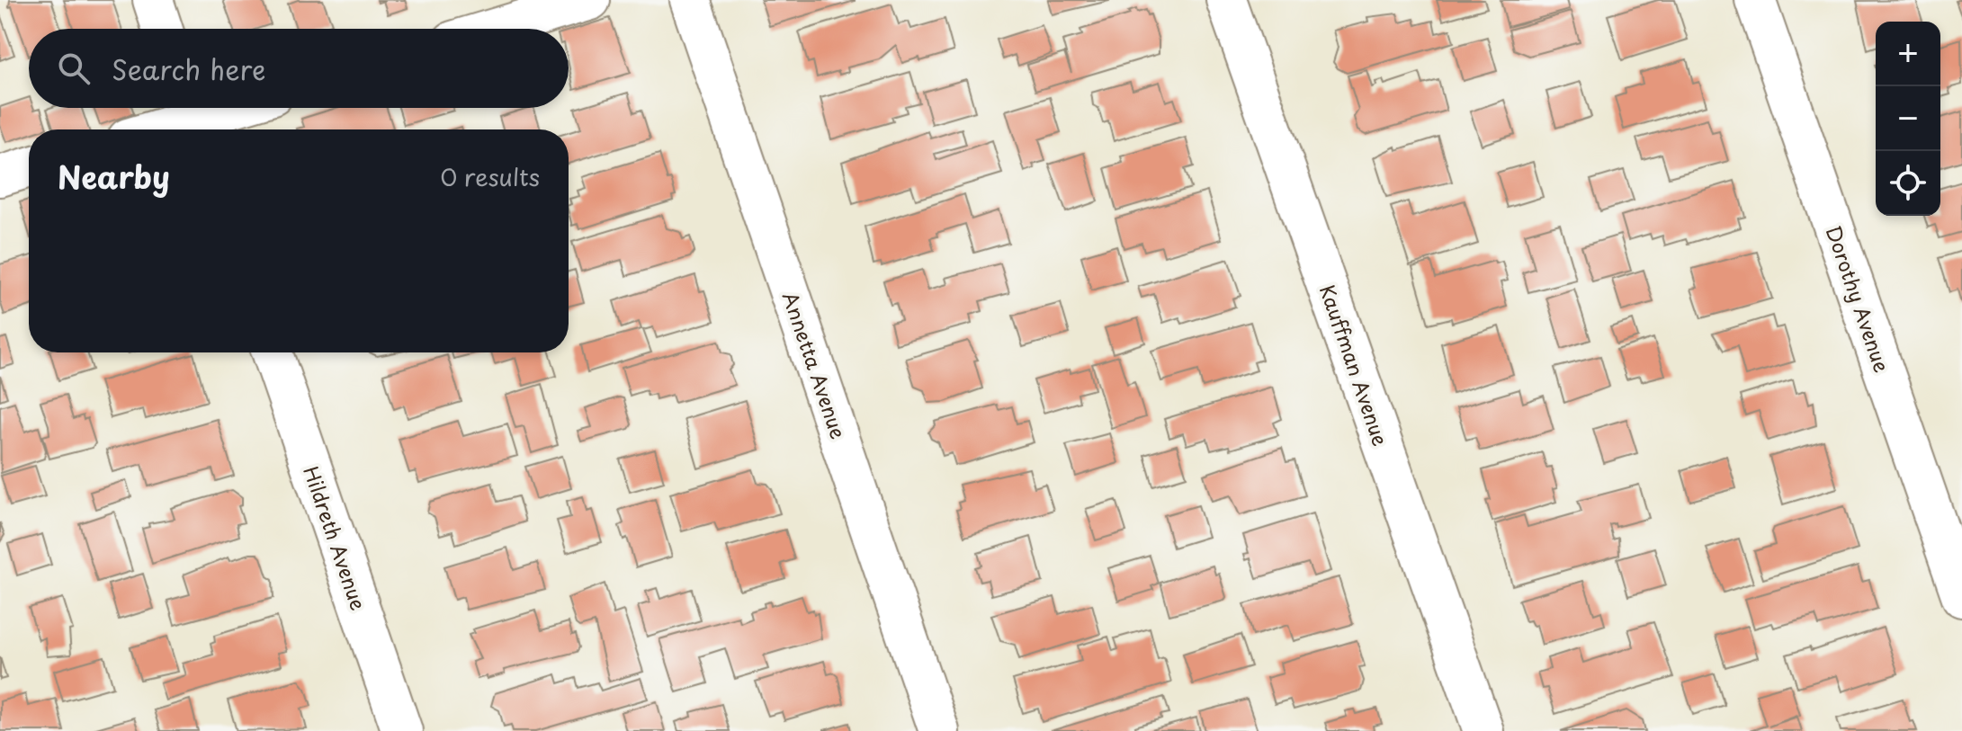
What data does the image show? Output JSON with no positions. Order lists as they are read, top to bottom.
{
  "streets": {
    "street": [
      "Dorothy Avenue",
      "Annetta Avenue",
      "Kauffman Avenue",
      "Hildreth Avenue"
    ]
  },
  "page": {
    "map_buttons": ["+", "−"],
    "search": "Search here",
    "heading": ["Nearby", "0 results"]
  }
}
